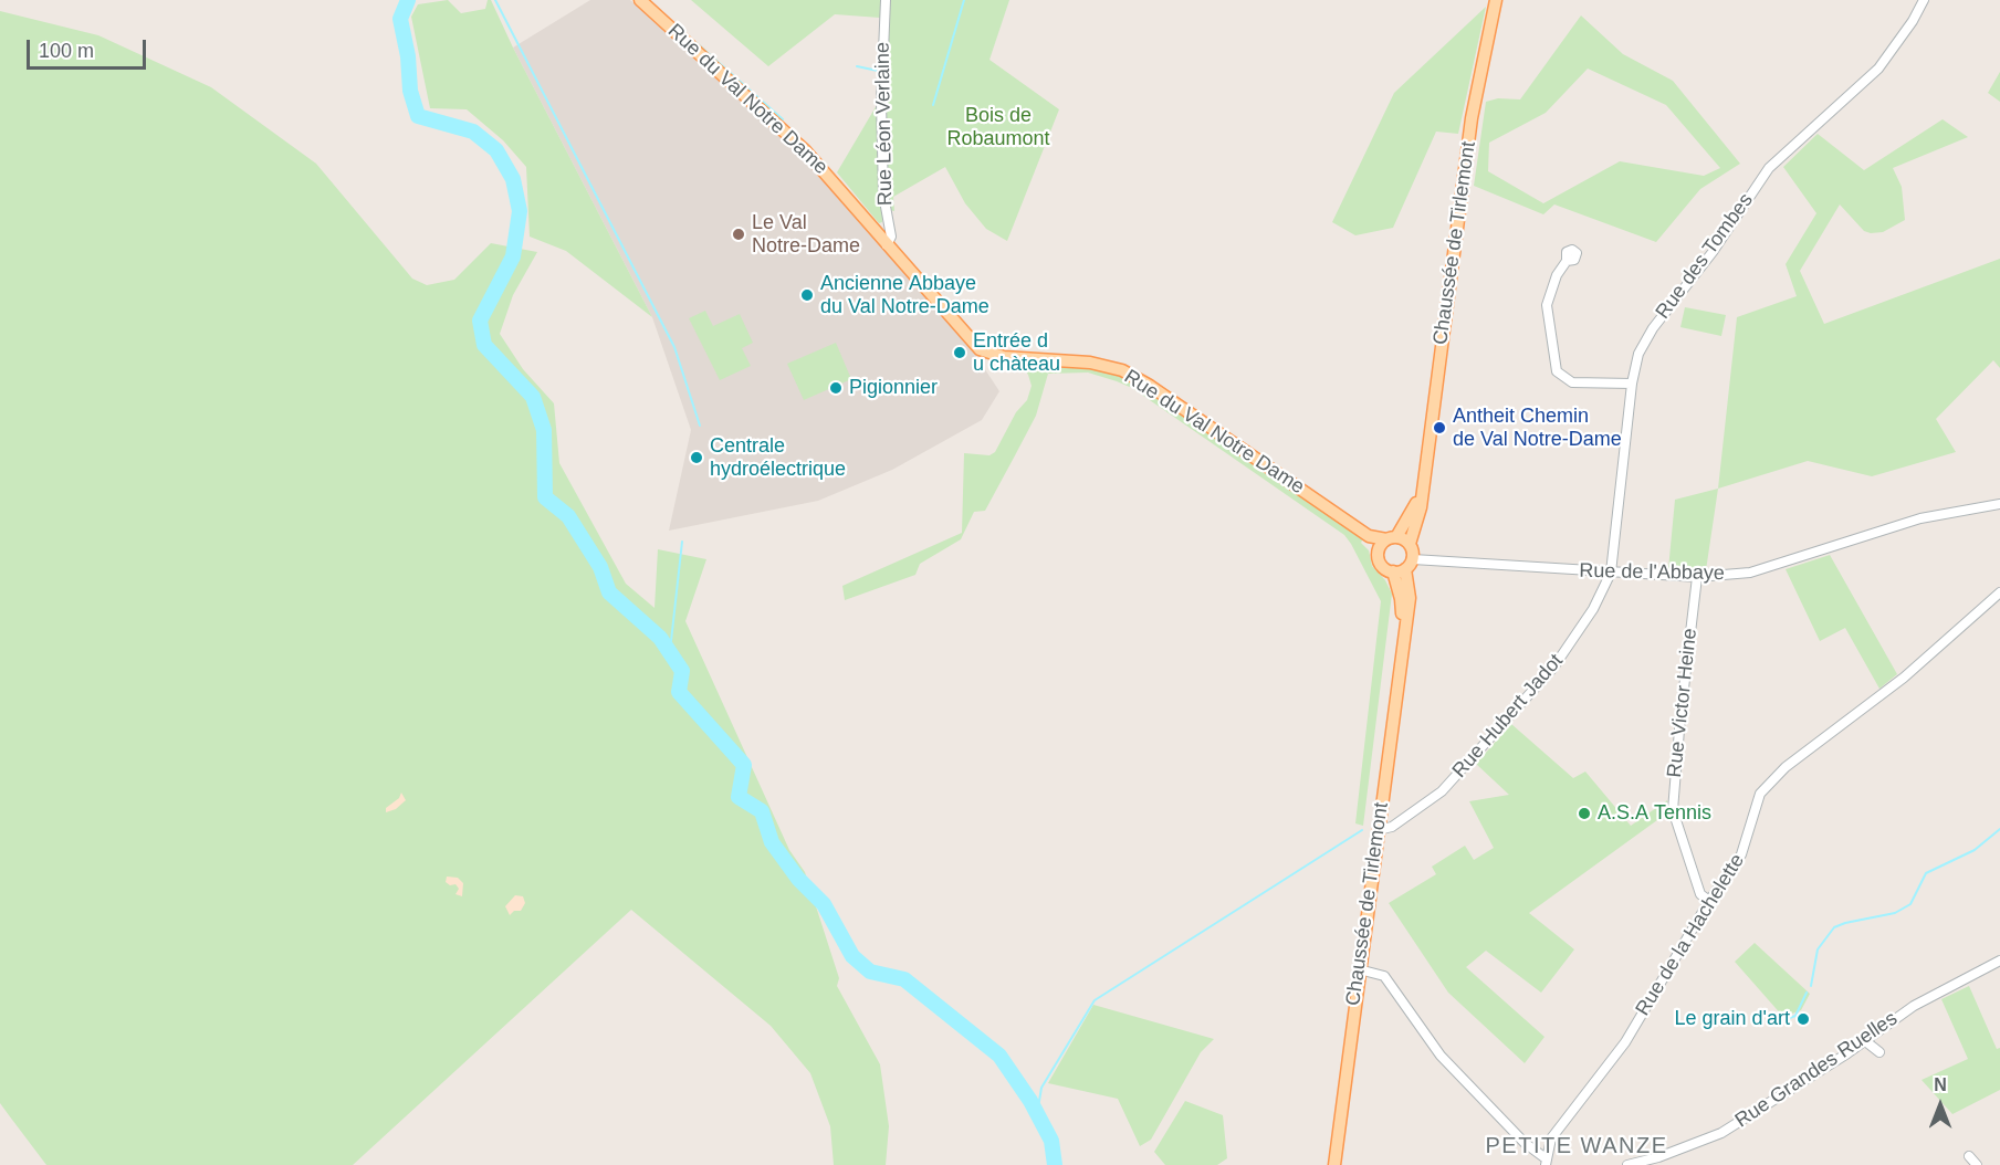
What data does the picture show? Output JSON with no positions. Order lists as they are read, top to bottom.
{
  "streets": {
    "main road": ["Rue du Val Notre Dame", "Chaussée de Tirlemont"],
    "street": [
      "Rue Léon Verlaine",
      "Rue des Tombes",
      "Rue de l'Abbaye",
      "Rue Victor Heine",
      "Rue Hubert Jadot",
      "Rue de la Hachelette",
      "Rue Grandes Ruelles"
    ]
  },
  "crossings": [
    ["Rue du Val Notre Dame", "Rue Léon Verlaine"],
    ["Rue du Val Notre Dame", "Chaussée de Tirlemont"],
    ["Chaussée de Tirlemont", "Rue de l'Abbaye"],
    ["Chaussée de Tirlemont", "Rue Hubert Jadot"],
    ["Rue des Tombes", "Rue de l'Abbaye"],
    ["Rue des Tombes", "Rue Hubert Jadot"],
    ["Rue de l'Abbaye", "Rue Victor Heine"],
    ["Rue de l'Abbaye", "Rue Hubert Jadot"],
    ["Rue Victor Heine", "Rue de la Hachelette"]
  ],
  "districts": ["PETITE WANZE"],
  "parks": ["Bois de Robaumont"],
  "places": [
    "Le Val Notre-Dame",
    "Ancienne Abbaye du Val Notre-Dame",
    "Entrée d u chàteau",
    "Pigionnier",
    "Antheit Chemin de Val Notre-Dame",
    "Centrale hydroélectrique",
    "A.S.A Tennis",
    "Le grain d'art"
  ],
  "scale_bar": "100 m",
  "north": "top"
}
